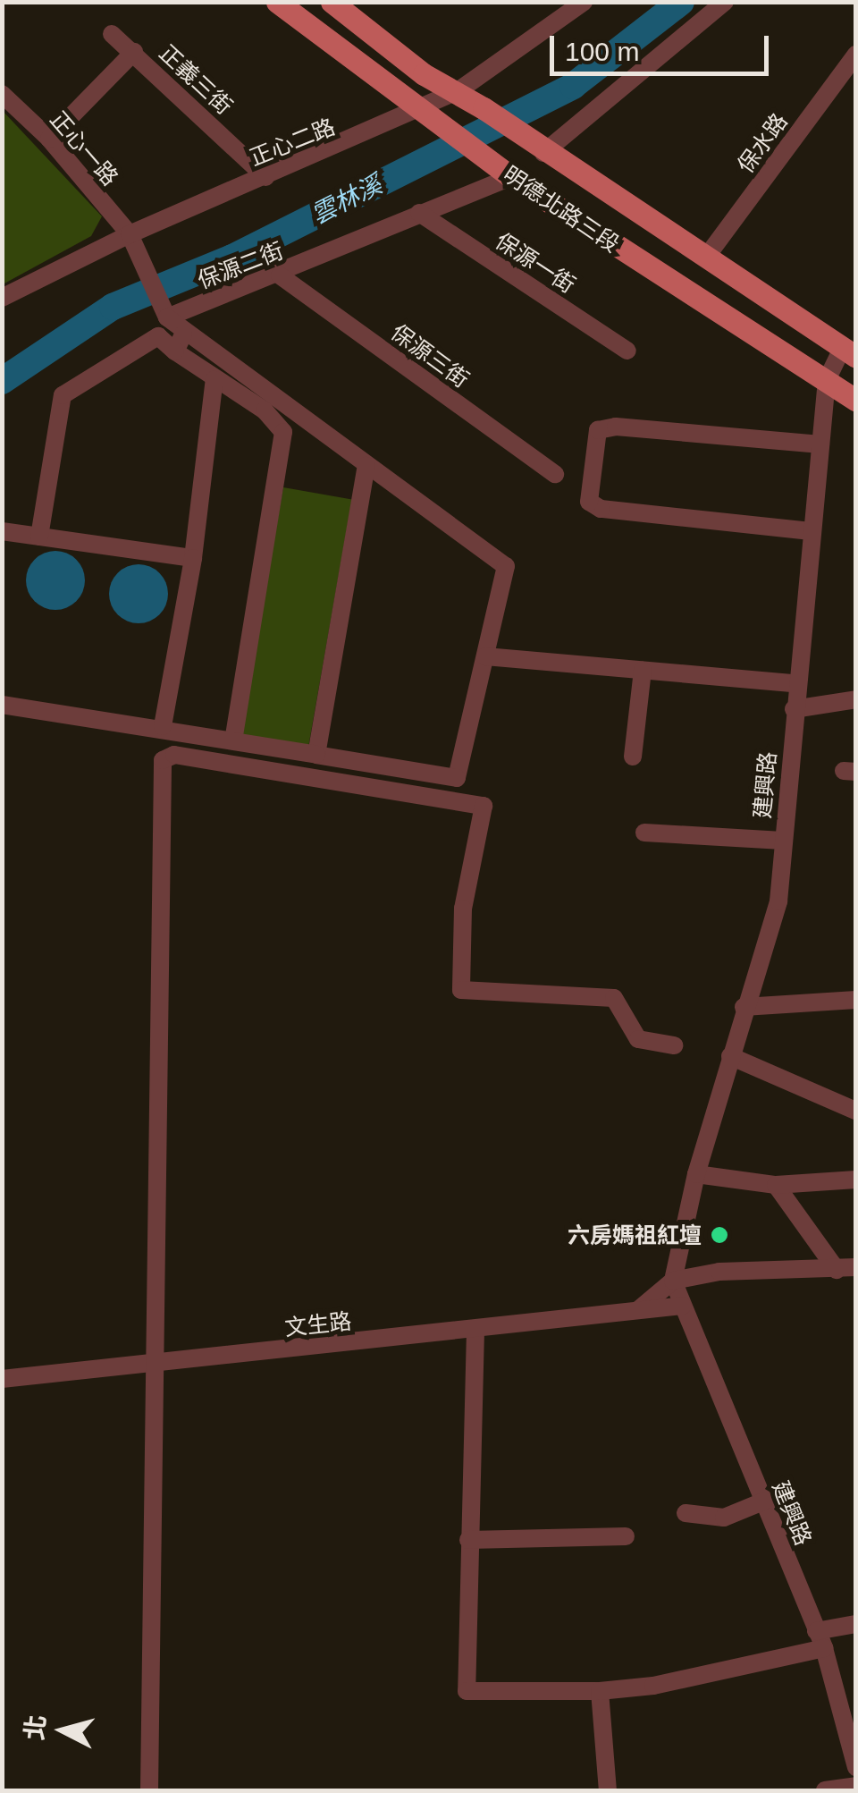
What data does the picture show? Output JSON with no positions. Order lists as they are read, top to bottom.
{
  "streets": {
    "main road": ["明德北路三段"],
    "street": [
      "正義三街",
      "正心二路",
      "保水路",
      "正心一路",
      "保源一街",
      "保源二街",
      "保源三街",
      "建興路",
      "文生路"
    ]
  },
  "crossings": [
    ["正義三街", "正心二路"],
    ["正義三街", "正心一路"],
    ["正心二路", "正心一路"],
    ["正心二路", "明德北路三段"],
    ["保水路", "明德北路三段"],
    ["明德北路三段", "保源二街"],
    ["明德北路三段", "建興路"],
    ["保源一街", "保源二街"],
    ["保源二街", "保源三街"],
    ["建興路", "文生路"]
  ],
  "water": ["雲林溪"],
  "places": ["六房媽祖紅壇"],
  "scale_bar": "100 m",
  "north": "left"
}
